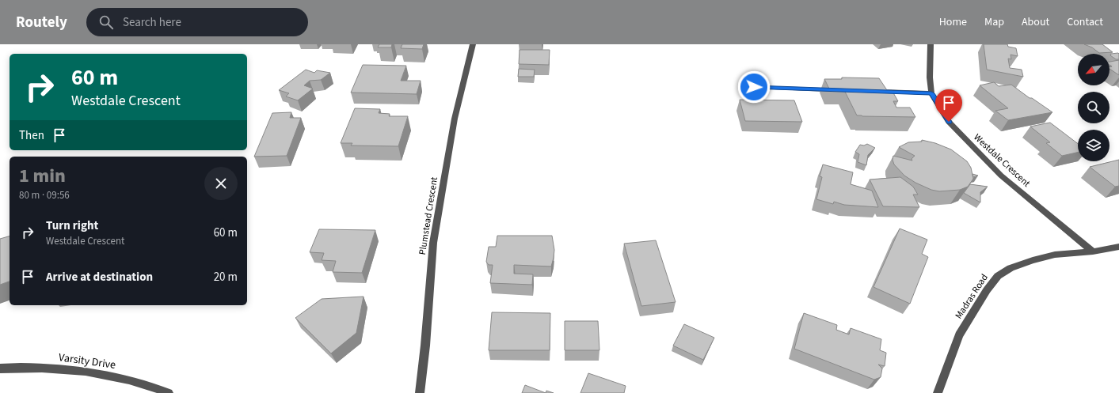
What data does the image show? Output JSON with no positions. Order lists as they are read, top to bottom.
{
  "streets": {
    "street": [
      "Westdale Crescent",
      "Plumstead Crescent",
      "Madras Road",
      "Varsity Drive"
    ]
  },
  "crossings": [
    ["Westdale Crescent", "Madras Road"]
  ],
  "north": "bottom left",
  "page": {
    "header": "Routely",
    "search": "Search here",
    "nav": [
      "Home",
      "Map",
      "About",
      "Contact"
    ],
    "turn": ["60 m", "Westdale Crescent"],
    "then": "Then",
    "heading": ["1 min", "80 m · 09:56"],
    "list": [
      {
        "name": "Turn right",
        "note": "Westdale Crescent",
        "value": "60 m"
      },
      {
        "name": "Arrive at destination",
        "value": "20 m"
      }
    ]
  }
}
